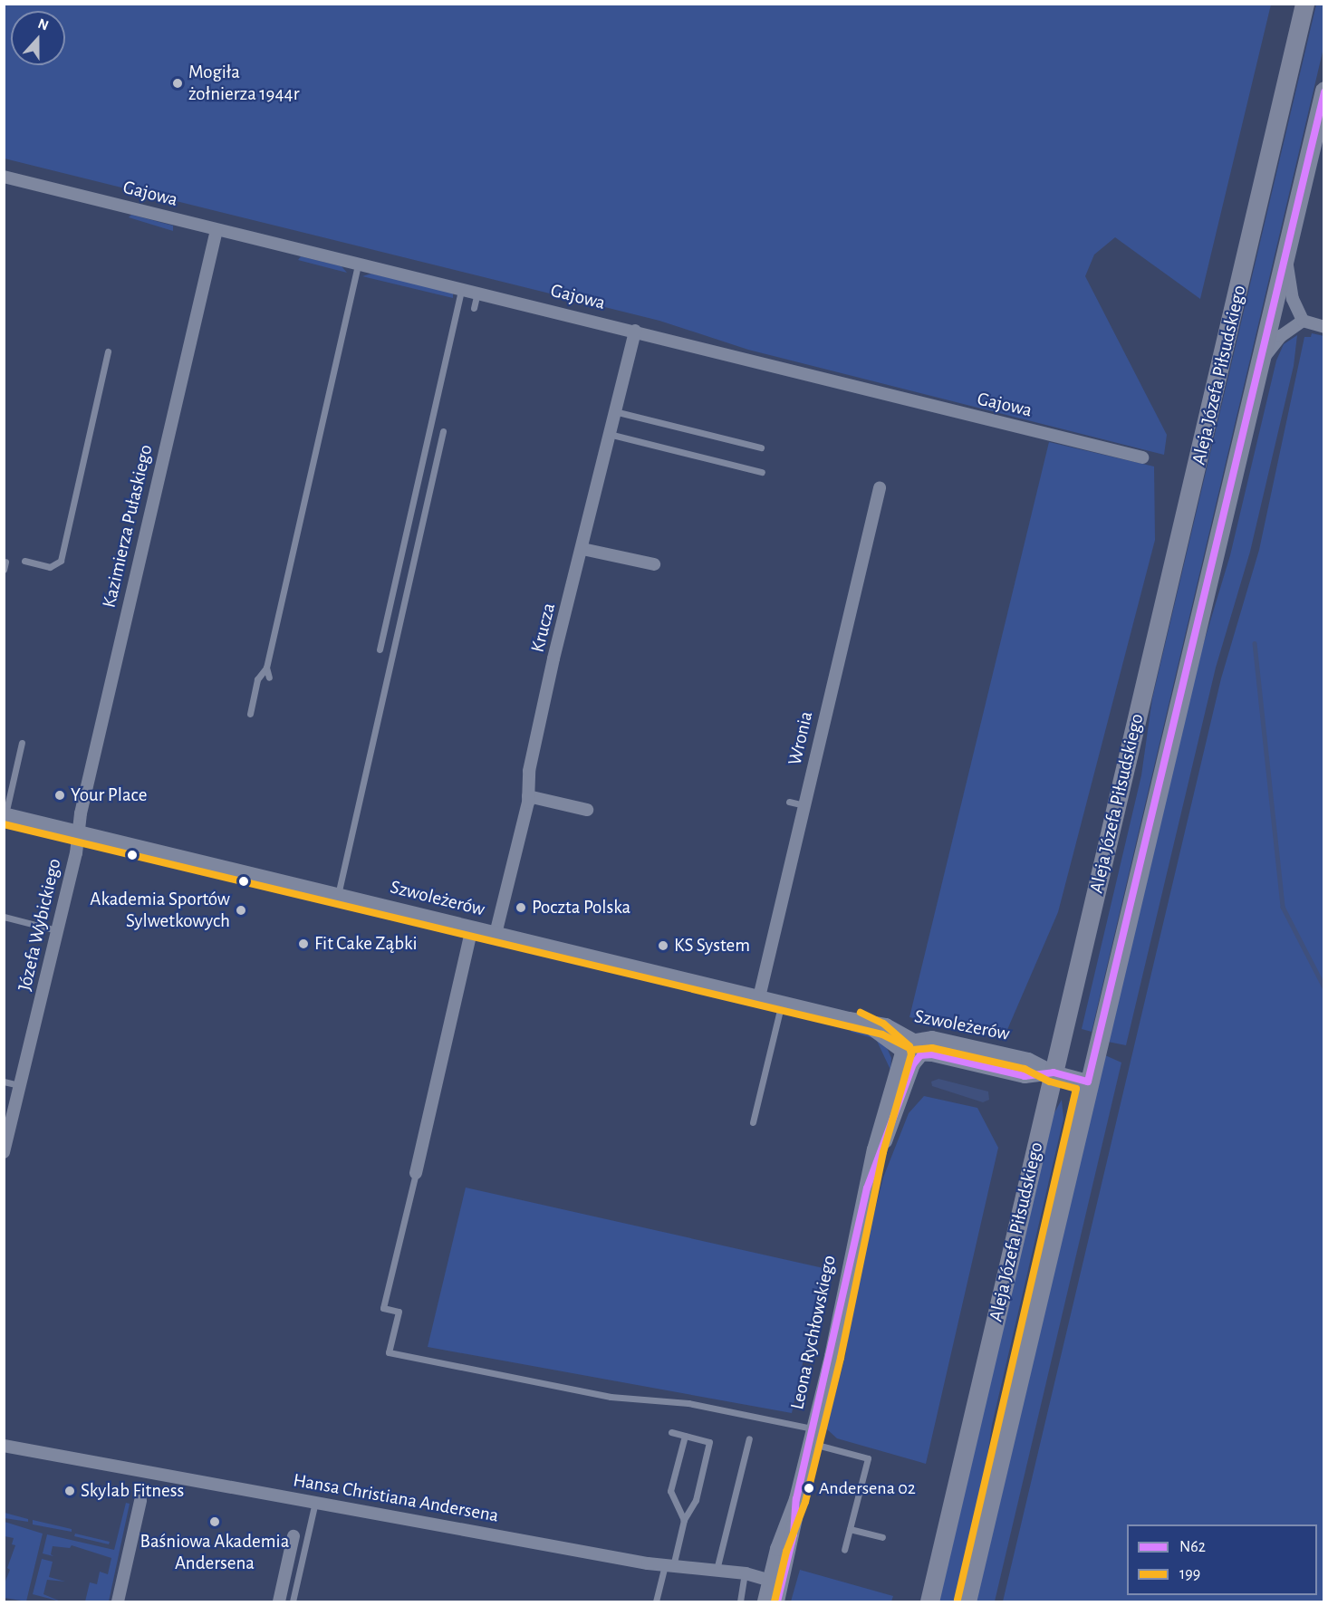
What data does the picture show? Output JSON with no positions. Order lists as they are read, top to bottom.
{
  "streets": {
    "main road": ["Aleja Józefa Piłsudskiego"],
    "street": [
      "Gajowa",
      "Kazimierza Pułaskiego",
      "Krucza",
      "Wronia",
      "Szwoleżerów",
      "Józefa Wybickiego",
      "Leona Rychłowskiego",
      "Hansa Christiana Andersena"
    ]
  },
  "crossings": [
    ["Gajowa", "Kazimierza Pułaskiego"],
    ["Gajowa", "Krucza"],
    ["Aleja Józefa Piłsudskiego", "Szwoleżerów"],
    ["Kazimierza Pułaskiego", "Szwoleżerów"],
    ["Kazimierza Pułaskiego", "Józefa Wybickiego"],
    ["Krucza", "Szwoleżerów"],
    ["Wronia", "Szwoleżerów"],
    ["Szwoleżerów", "Józefa Wybickiego"],
    ["Szwoleżerów", "Leona Rychłowskiego"],
    ["Leona Rychłowskiego", "Hansa Christiana Andersena"]
  ],
  "places": [
    "Mogiła żołnierza 1944r",
    "Your Place",
    "Poczta Polska",
    "Akademia Sportów Sylwetkowych",
    "Fit Cake Ząbki",
    "KS System",
    "Andersena 02",
    "Skylab Fitness",
    "Baśniowa Akademia Andersena"
  ],
  "lines": ["transit line N62", "transit line 199"],
  "legend": ["N62", "199"],
  "north": "top"
}
